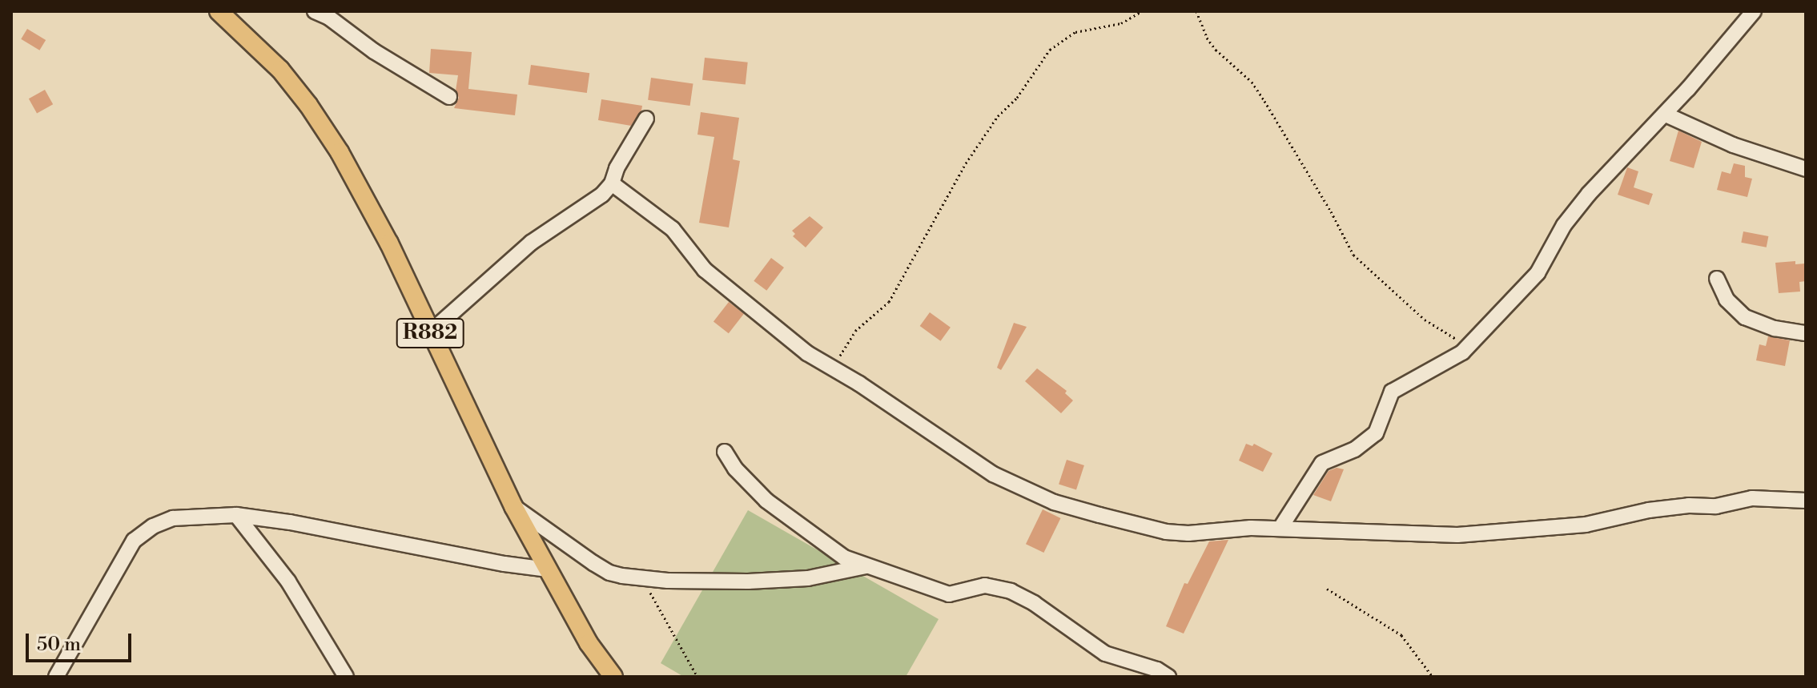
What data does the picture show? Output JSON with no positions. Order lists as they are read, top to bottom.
{
  "streets": {
    "main road": ["R882"]
  },
  "scale_bar": "50 m"
}
